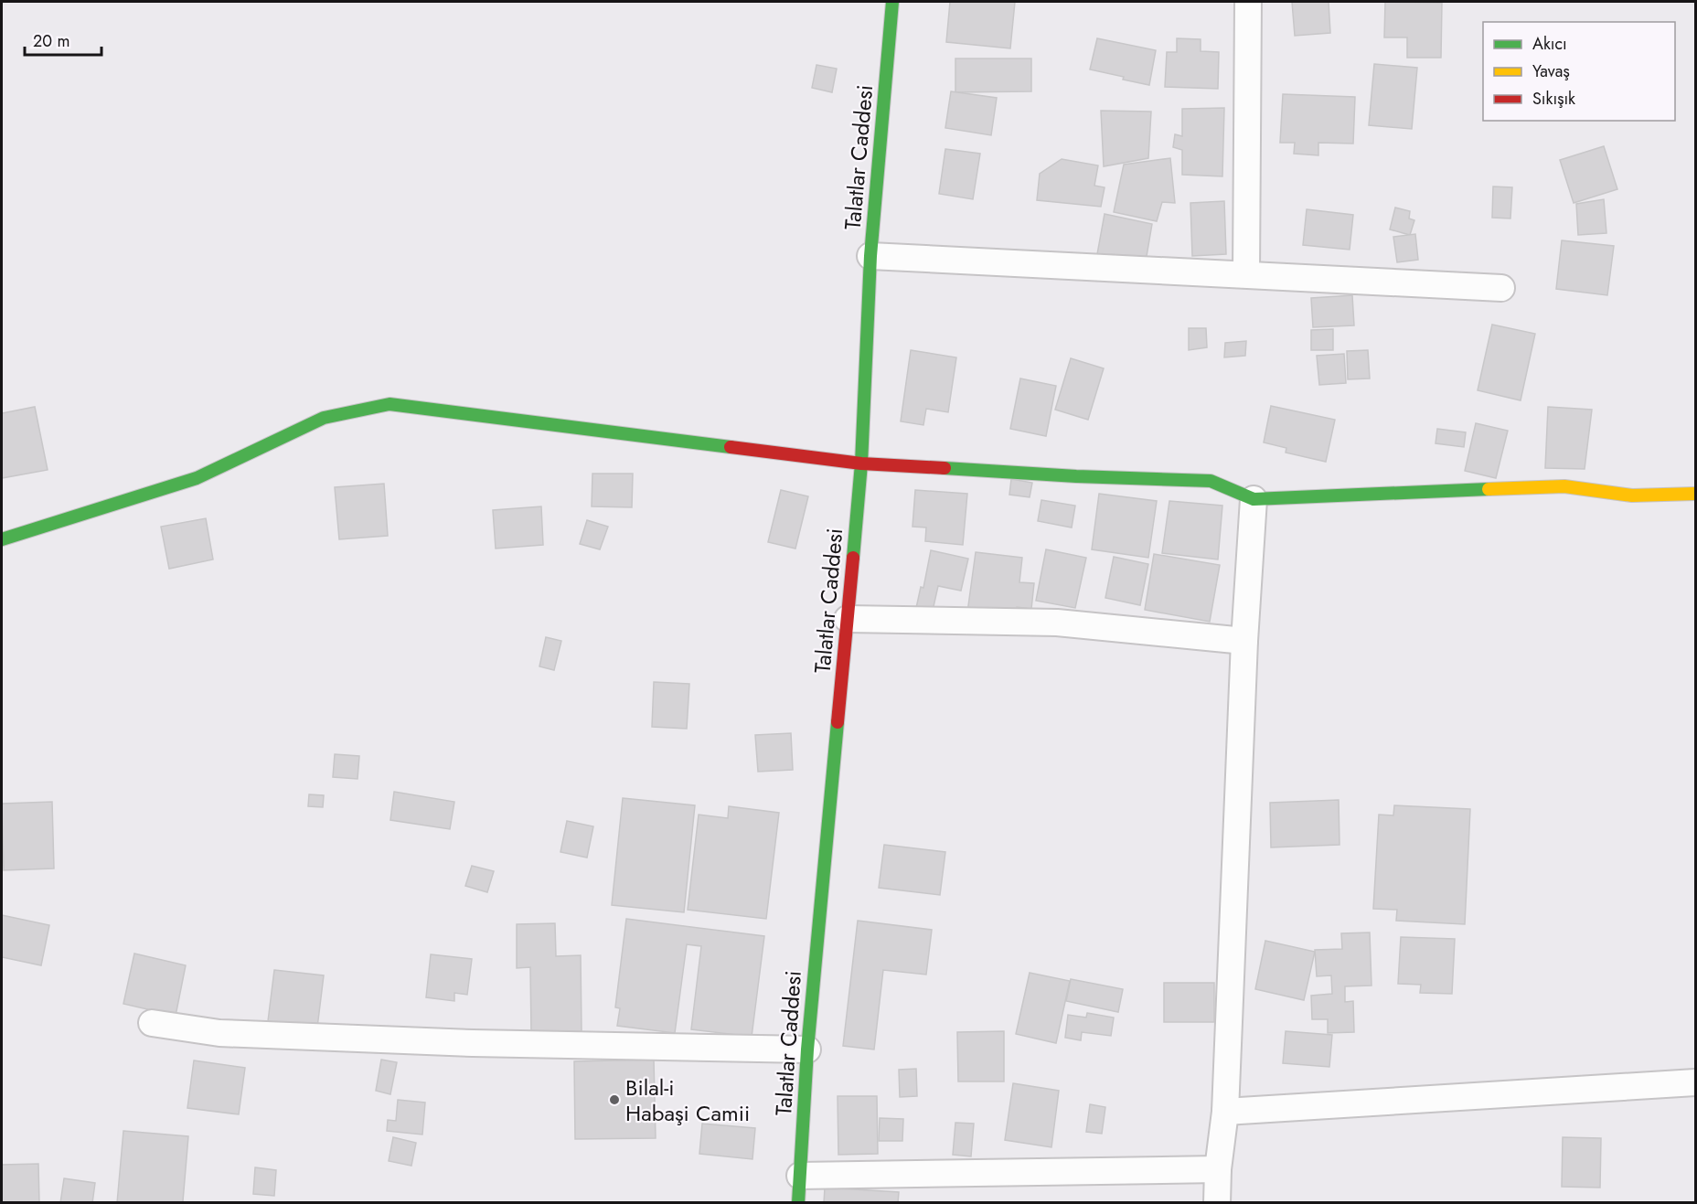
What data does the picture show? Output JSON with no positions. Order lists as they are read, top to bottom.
{
  "streets": {
    "street": ["Talatlar Caddesi"]
  },
  "places": ["Bilal-i Habaşi Camii"],
  "legend": ["Akıcı", "Yavaş", "Sıkışık"],
  "scale_bar": "20 m"
}
